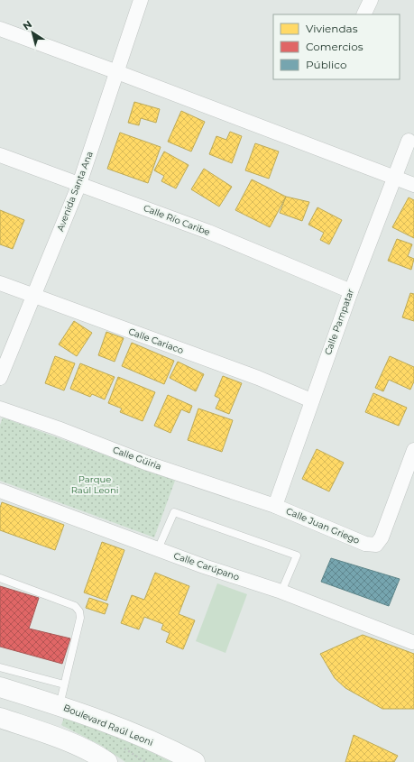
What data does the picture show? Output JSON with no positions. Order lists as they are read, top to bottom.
{
  "streets": {
    "main road": ["Boulevard Raúl Leoni"],
    "street": [
      "Avenida Santa Ana",
      "Calle Río Caribe",
      "Calle Pampatar",
      "Calle Cariaco",
      "Calle Güiria",
      "Calle Juan Griego",
      "Calle Carúpano"
    ]
  },
  "crossings": [
    ["Avenida Santa Ana", "Calle Río Caribe"],
    ["Avenida Santa Ana", "Calle Cariaco"],
    ["Calle Río Caribe", "Calle Pampatar"],
    ["Calle Pampatar", "Calle Cariaco"],
    ["Calle Pampatar", "Calle Güiria"],
    ["Calle Pampatar", "Calle Juan Griego"],
    ["Calle Güiria", "Calle Juan Griego"]
  ],
  "parks": ["Parque Raúl Leoni"],
  "legend": ["Viviendas", "Comercios", "Público"],
  "north": "top left"
}
